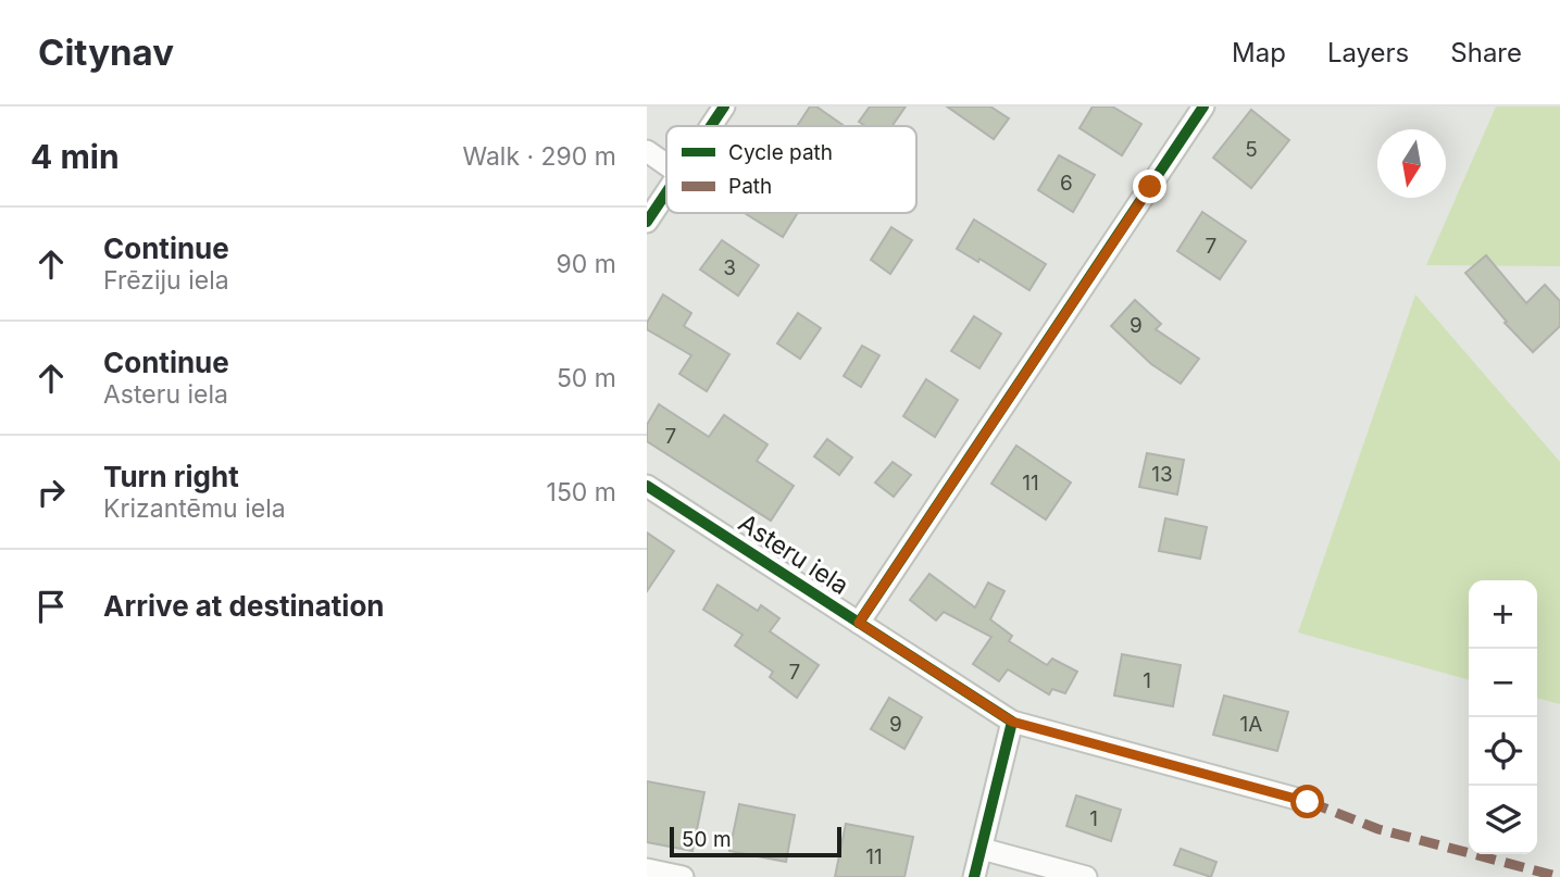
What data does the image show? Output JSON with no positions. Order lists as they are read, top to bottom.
{
  "streets": {
    "street": ["Asteru iela"]
  },
  "house_numbers": [
    "5",
    "6",
    "7",
    "3",
    "9",
    "7",
    "13",
    "11",
    "7",
    "1",
    "9",
    "1A",
    "1",
    "11"
  ],
  "legend": ["Cycle path", "Path"],
  "scale_bar": "50 m",
  "north": "bottom",
  "page": {
    "header": "Citynav",
    "nav": ["Map", "Layers", "Share"],
    "heading": ["4 min", "Walk · 290 m"],
    "list": [
      ["Continue", "Frēziju iela", "90 m"],
      ["Continue", "Asteru iela", "50 m"],
      ["Turn right", "Krizantēmu iela", "150 m"],
      "Arrive at destination"
    ],
    "map_buttons": ["+", "−"],
    "scale": "50 m"
  }
}
